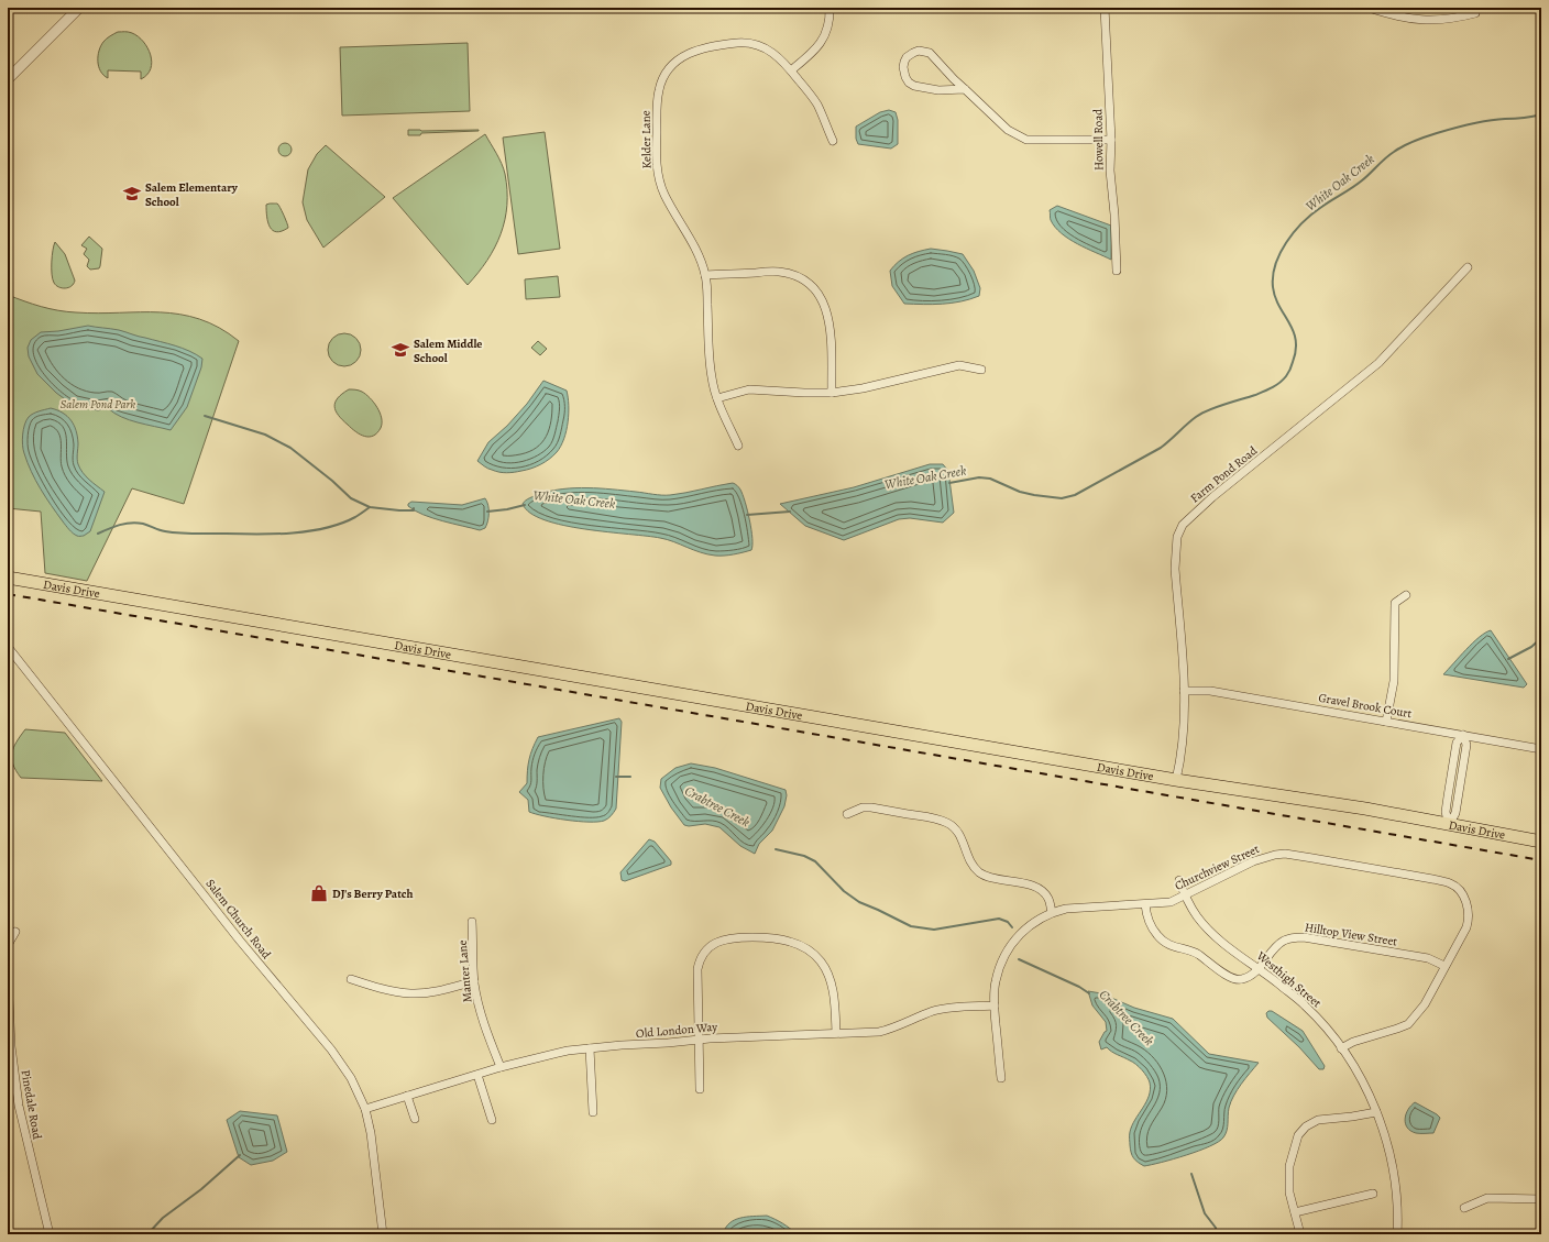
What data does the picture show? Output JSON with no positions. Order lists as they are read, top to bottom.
{
  "streets": {
    "main road": ["Davis Drive"],
    "street": [
      "Kelder Lane",
      "Howell Road",
      "Farm Pond Road",
      "Gravel Brook Court",
      "Churchview Street",
      "Salem Church Road",
      "Hilltop View Street",
      "Manter Lane",
      "Westhigh Street",
      "Old London Way",
      "Pinedale Road"
    ]
  },
  "crossings": [
    ["Farm Pond Road", "Davis Drive"],
    ["Farm Pond Road", "Gravel Brook Court"],
    ["Churchview Street", "Hilltop View Street"],
    ["Churchview Street", "Westhigh Street"],
    ["Churchview Street", "Old London Way"],
    ["Salem Church Road", "Old London Way"],
    ["Hilltop View Street", "Westhigh Street"],
    ["Manter Lane", "Old London Way"]
  ],
  "water": ["White Oak Creek", "Crabtree Creek"],
  "parks": ["Salem Pond Park"],
  "places": {
    "school or university": ["Salem Elementary School", "Salem Middle School"],
    "shop": ["DJ's Berry Patch"]
  }
}
